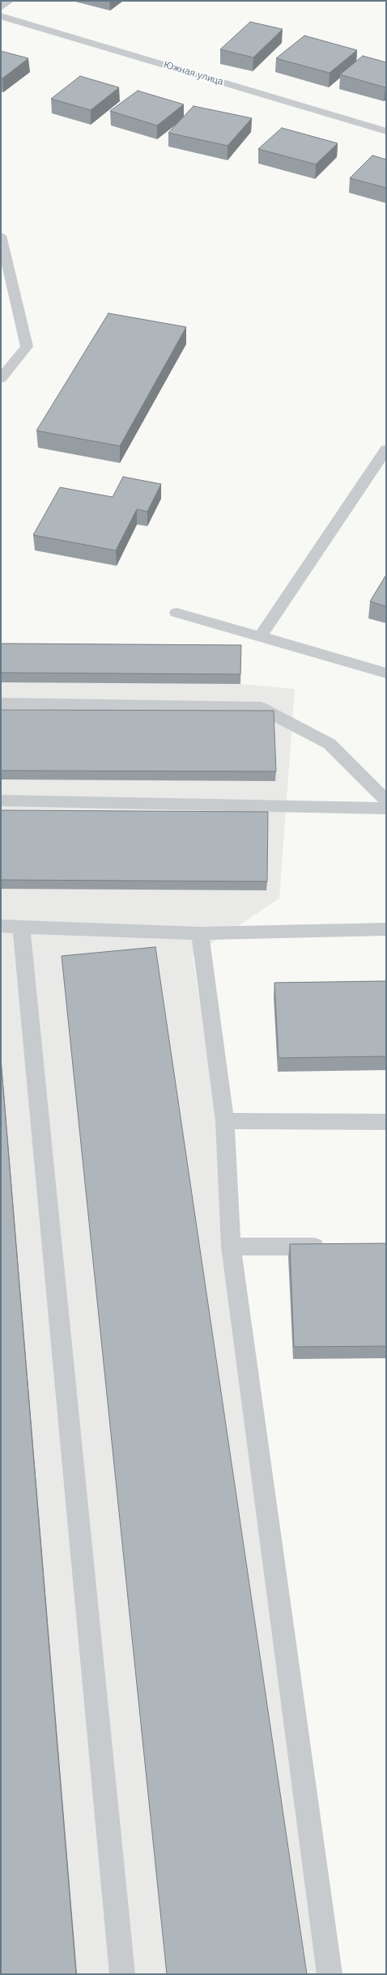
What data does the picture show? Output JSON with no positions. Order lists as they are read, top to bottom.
{
  "streets": {
    "street": ["Южная улица"]
  }
}
